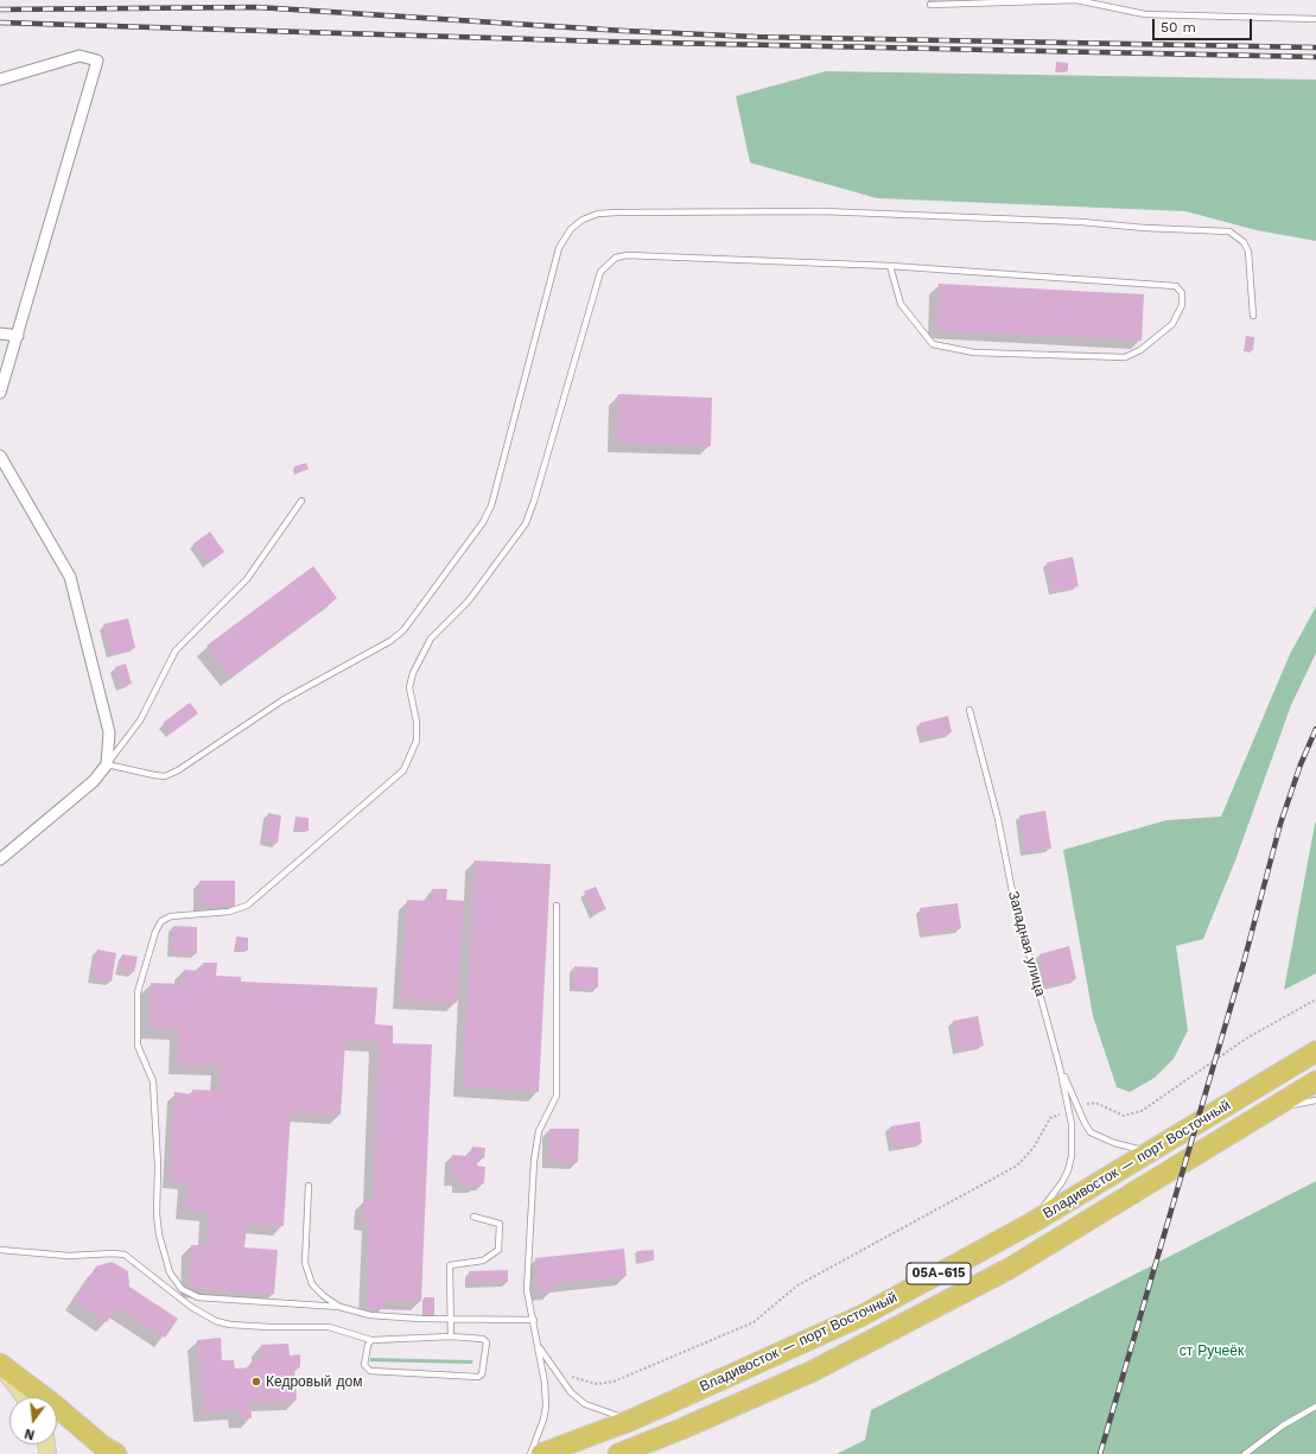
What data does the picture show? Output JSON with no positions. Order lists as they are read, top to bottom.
{
  "streets": {
    "highway": ["Владивосток — порт Восточный", "05А-615"],
    "lane": ["Западная улица"]
  },
  "crossings": [
    ["Западная улица", "Владивосток — порт Восточный"]
  ],
  "parks": ["ст Ручеёк"],
  "places": ["Кедровый дом"],
  "scale_bar": "50 m",
  "north": "bottom"
}
